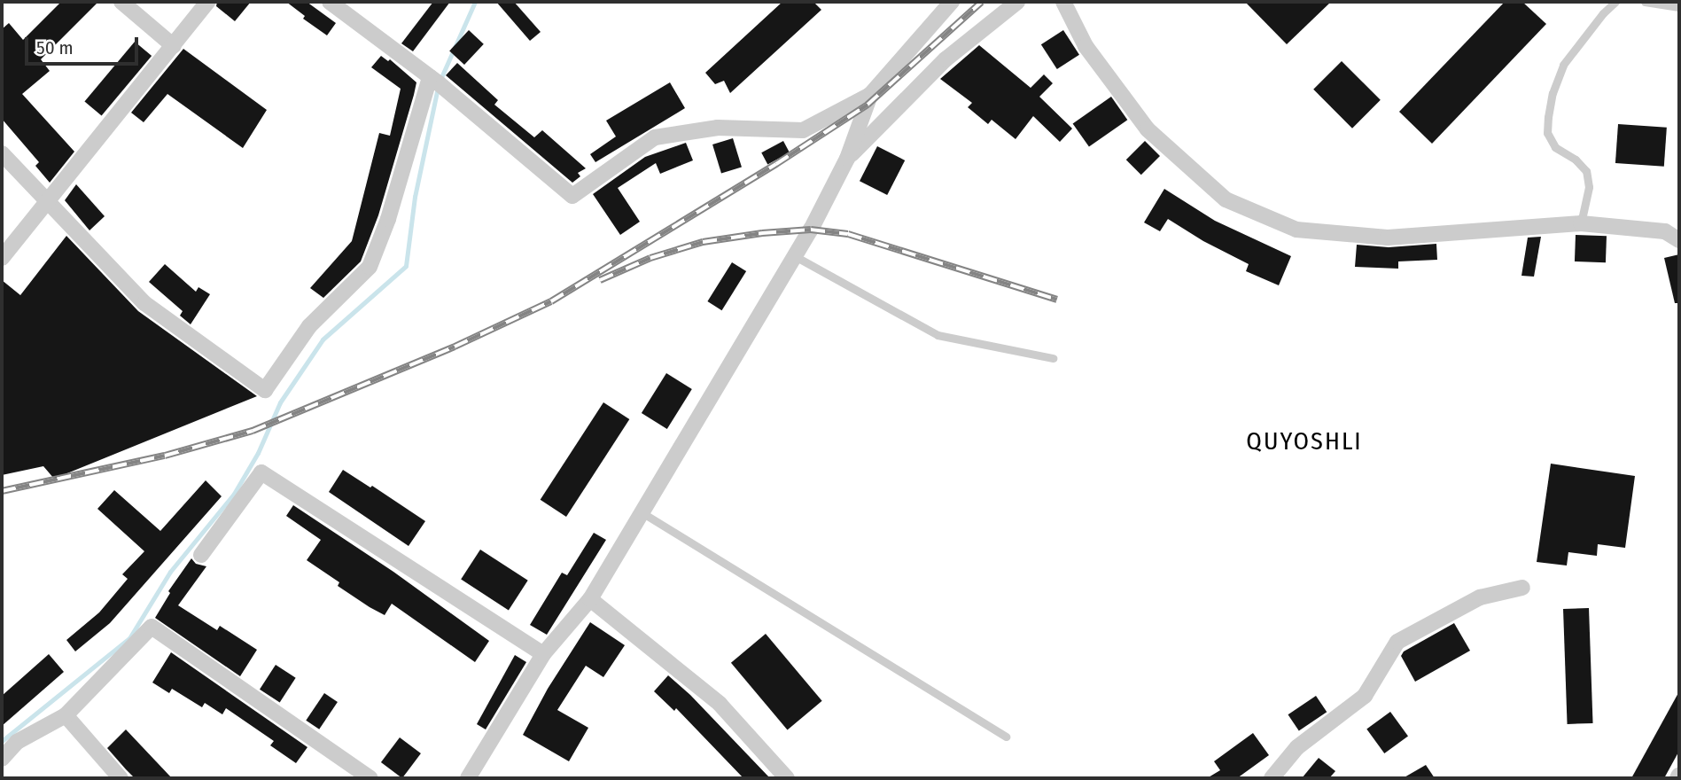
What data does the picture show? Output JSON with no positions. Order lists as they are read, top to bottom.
{
  "districts": ["QUYOSHLI"],
  "scale_bar": "50 m"
}
